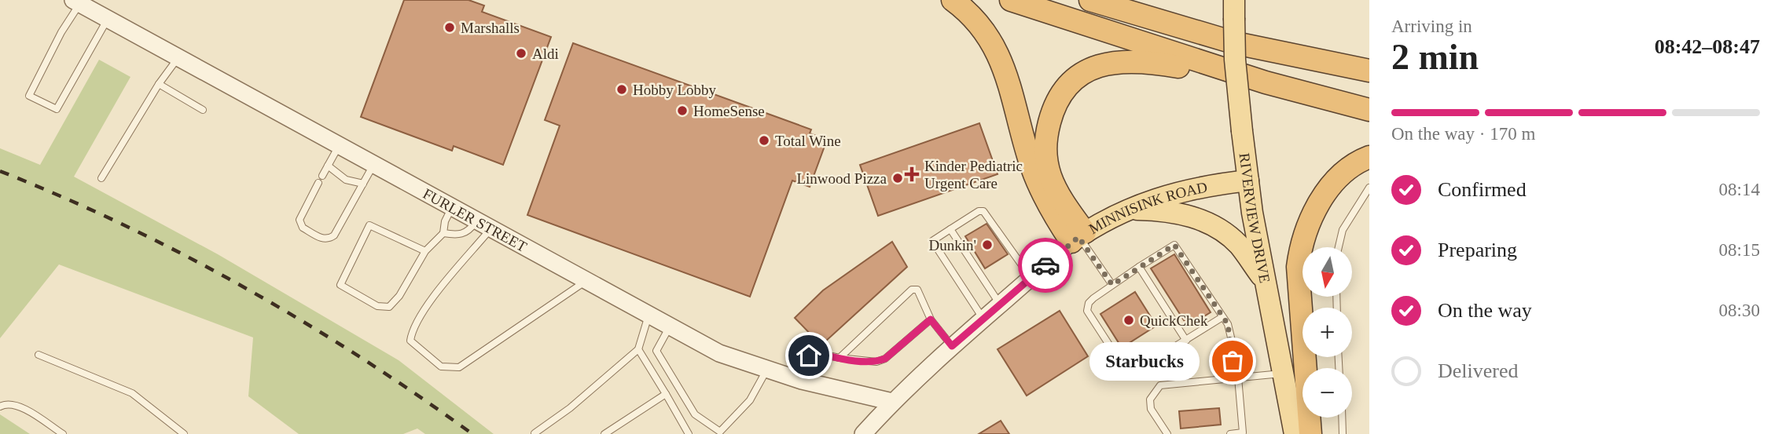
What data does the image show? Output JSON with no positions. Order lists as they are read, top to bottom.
{
  "streets": {
    "main road": ["MINNISINK ROAD", "RIVERVIEW DRIVE"],
    "street": ["FURLER STREET"]
  },
  "crossings": [
    ["MINNISINK ROAD", "RIVERVIEW DRIVE"],
    ["MINNISINK ROAD", "FURLER STREET"]
  ],
  "places": {
    "other": [
      "Marshalls",
      "Aldi",
      "Hobby Lobby",
      "HomeSense",
      "Total Wine",
      "Linwood Pizza",
      "Dunkin'",
      "QuickChek",
      "Starbucks"
    ],
    "health": ["Kinder Pediatric Urgent Care"]
  },
  "north": "bottom",
  "page": {
    "heading": ["2 min", "Arriving in", "08:42–08:47"],
    "bar": "On the way · 170 m",
    "list": [
      ["Confirmed", "08:14"],
      ["Preparing", "08:15"],
      ["On the way", "08:30"],
      "Delivered"
    ],
    "map_buttons": ["+", "−"],
    "bubble": "Starbucks"
  }
}
